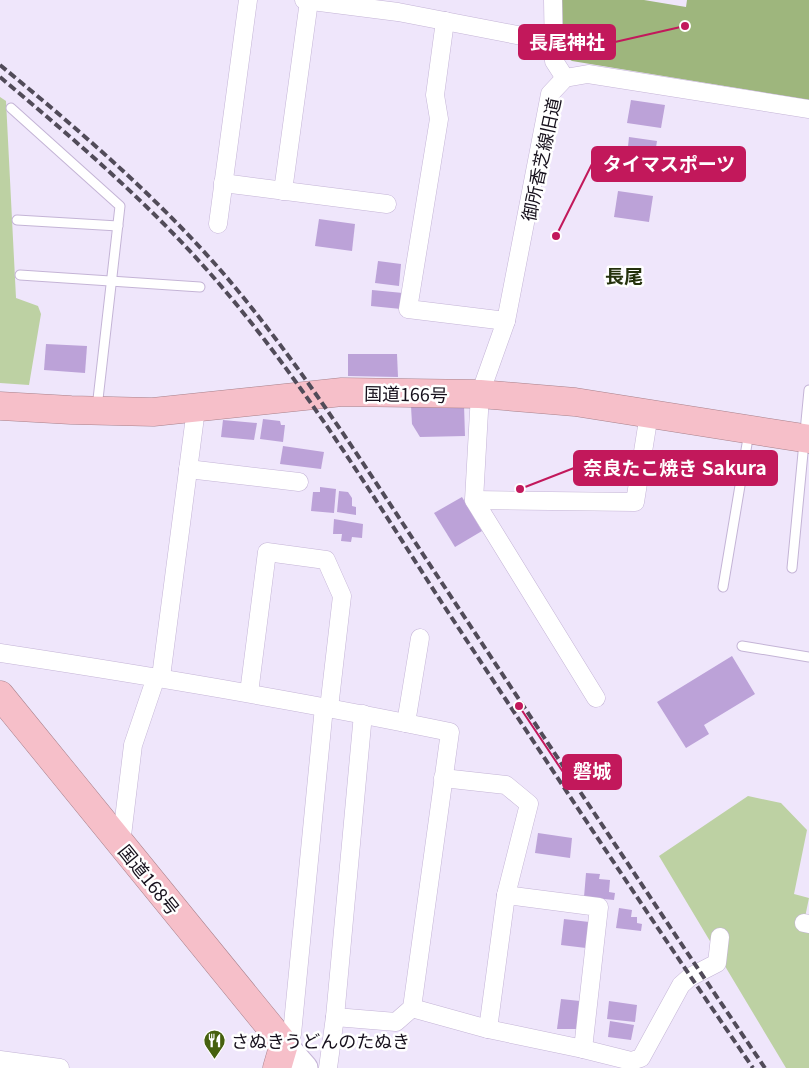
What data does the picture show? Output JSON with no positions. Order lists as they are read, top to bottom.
{
  "streets": {
    "highway": ["国道166号", "国道168号"],
    "street": ["御所香芝線旧道"]
  },
  "crossings": [
    ["御所香芝線旧道", "国道166号"]
  ],
  "districts": ["長尾"],
  "places": {
    "other": [
      "長尾神社",
      "タイマスポーツ",
      "奈良たこ焼き Sakura",
      "磐城"
    ],
    "restaurant": ["さぬきうどんのたぬき"]
  }
}
